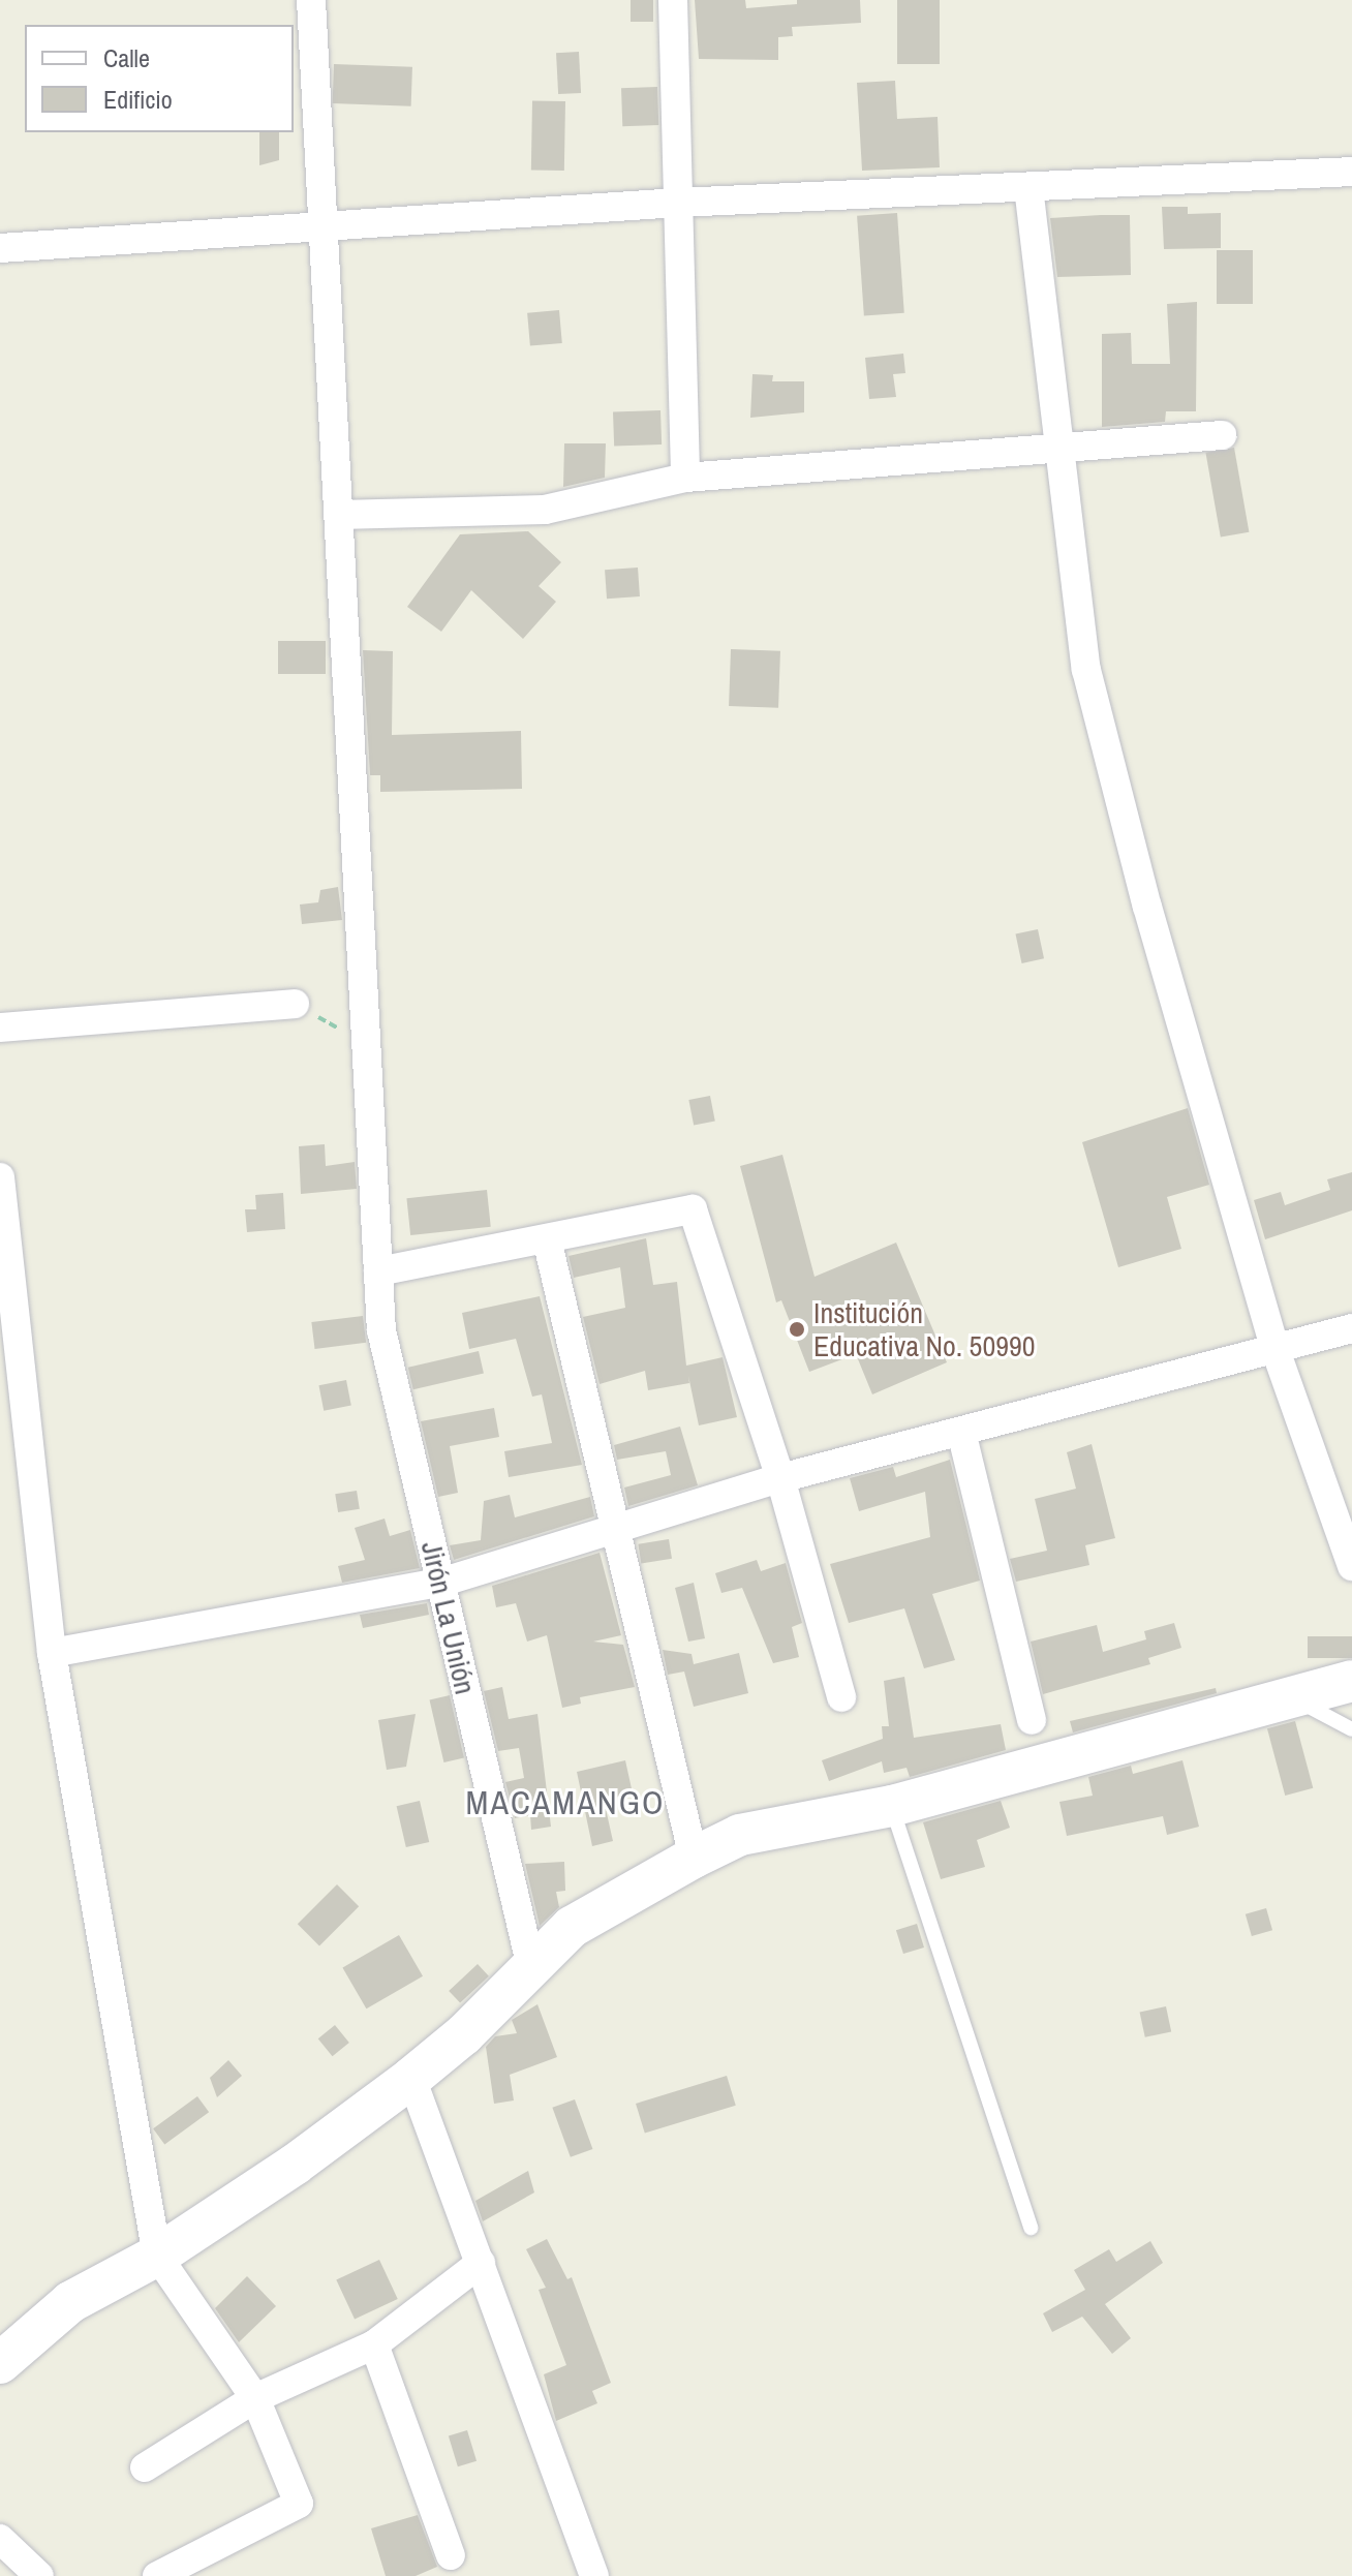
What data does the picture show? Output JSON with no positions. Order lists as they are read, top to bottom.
{
  "streets": {
    "street": ["Jirón La Unión"]
  },
  "districts": ["MACAMANGO"],
  "places": ["Institución Educativa No. 50990"],
  "legend": ["Calle", "Edificio"]
}
